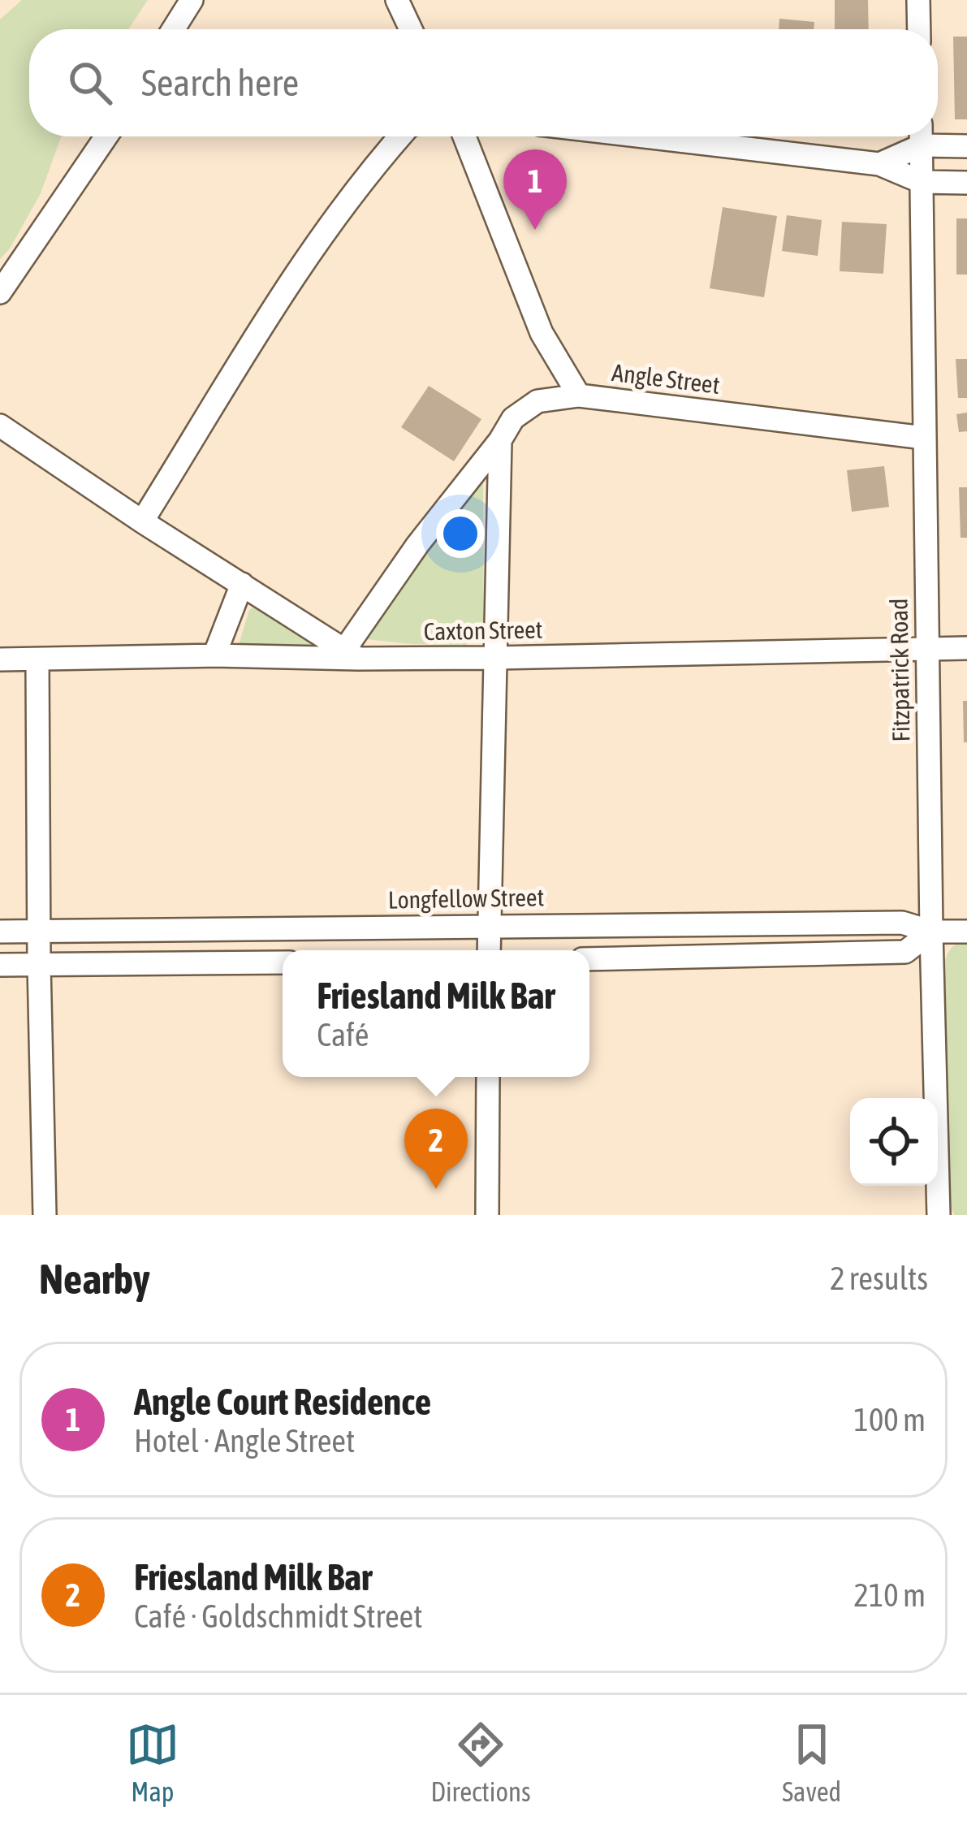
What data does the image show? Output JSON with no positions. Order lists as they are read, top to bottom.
{
  "streets": {
    "street": [
      "Angle Street",
      "Caxton Street",
      "Fitzpatrick Road",
      "Longfellow Street"
    ]
  },
  "crossings": [
    ["Angle Street", "Fitzpatrick Road"],
    ["Caxton Street", "Fitzpatrick Road"],
    ["Fitzpatrick Road", "Longfellow Street"]
  ],
  "page": {
    "search": "Search here",
    "pins": ["1", "2"],
    "popup": ["Friesland Milk Bar", "Café"],
    "heading": ["Nearby", "2 results"],
    "list": [
      {
        "mark": "1",
        "name": "Angle Court Residence",
        "note": "Hotel · Angle Street",
        "value": "100 m"
      },
      {
        "mark": "2",
        "name": "Friesland Milk Bar",
        "note": "Café · Goldschmidt Street",
        "value": "210 m"
      }
    ],
    "nav": ["Map", "Directions", "Saved"]
  }
}
